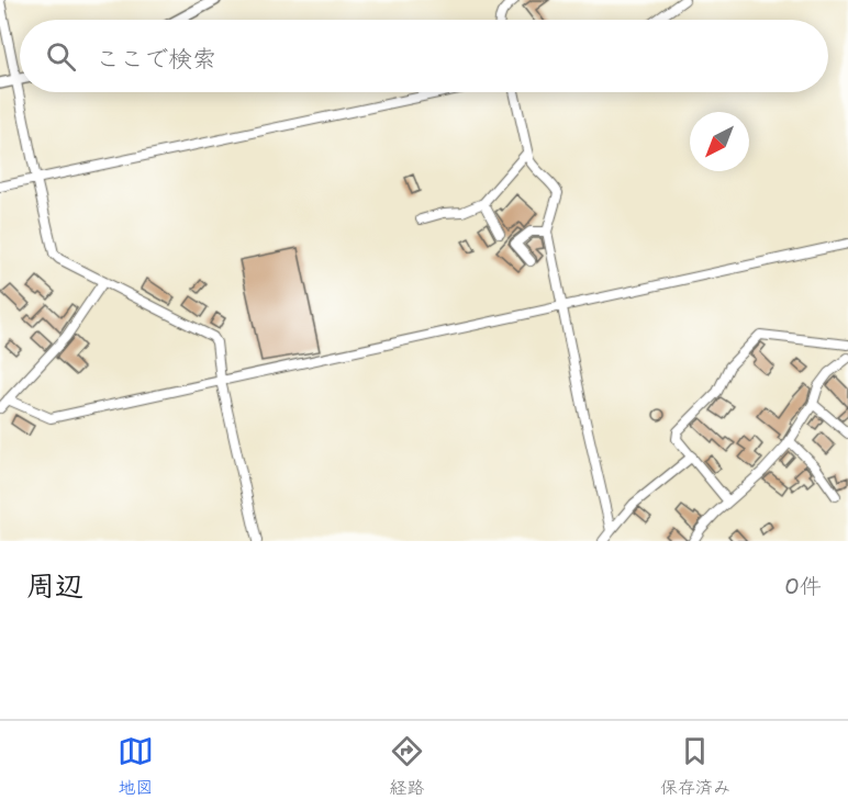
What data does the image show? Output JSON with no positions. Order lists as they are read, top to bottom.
{
  "north": "bottom left",
  "page": {
    "search": "ここで検索",
    "heading": ["周辺", "0件"],
    "nav": ["地図", "経路", "保存済み"]
  }
}
